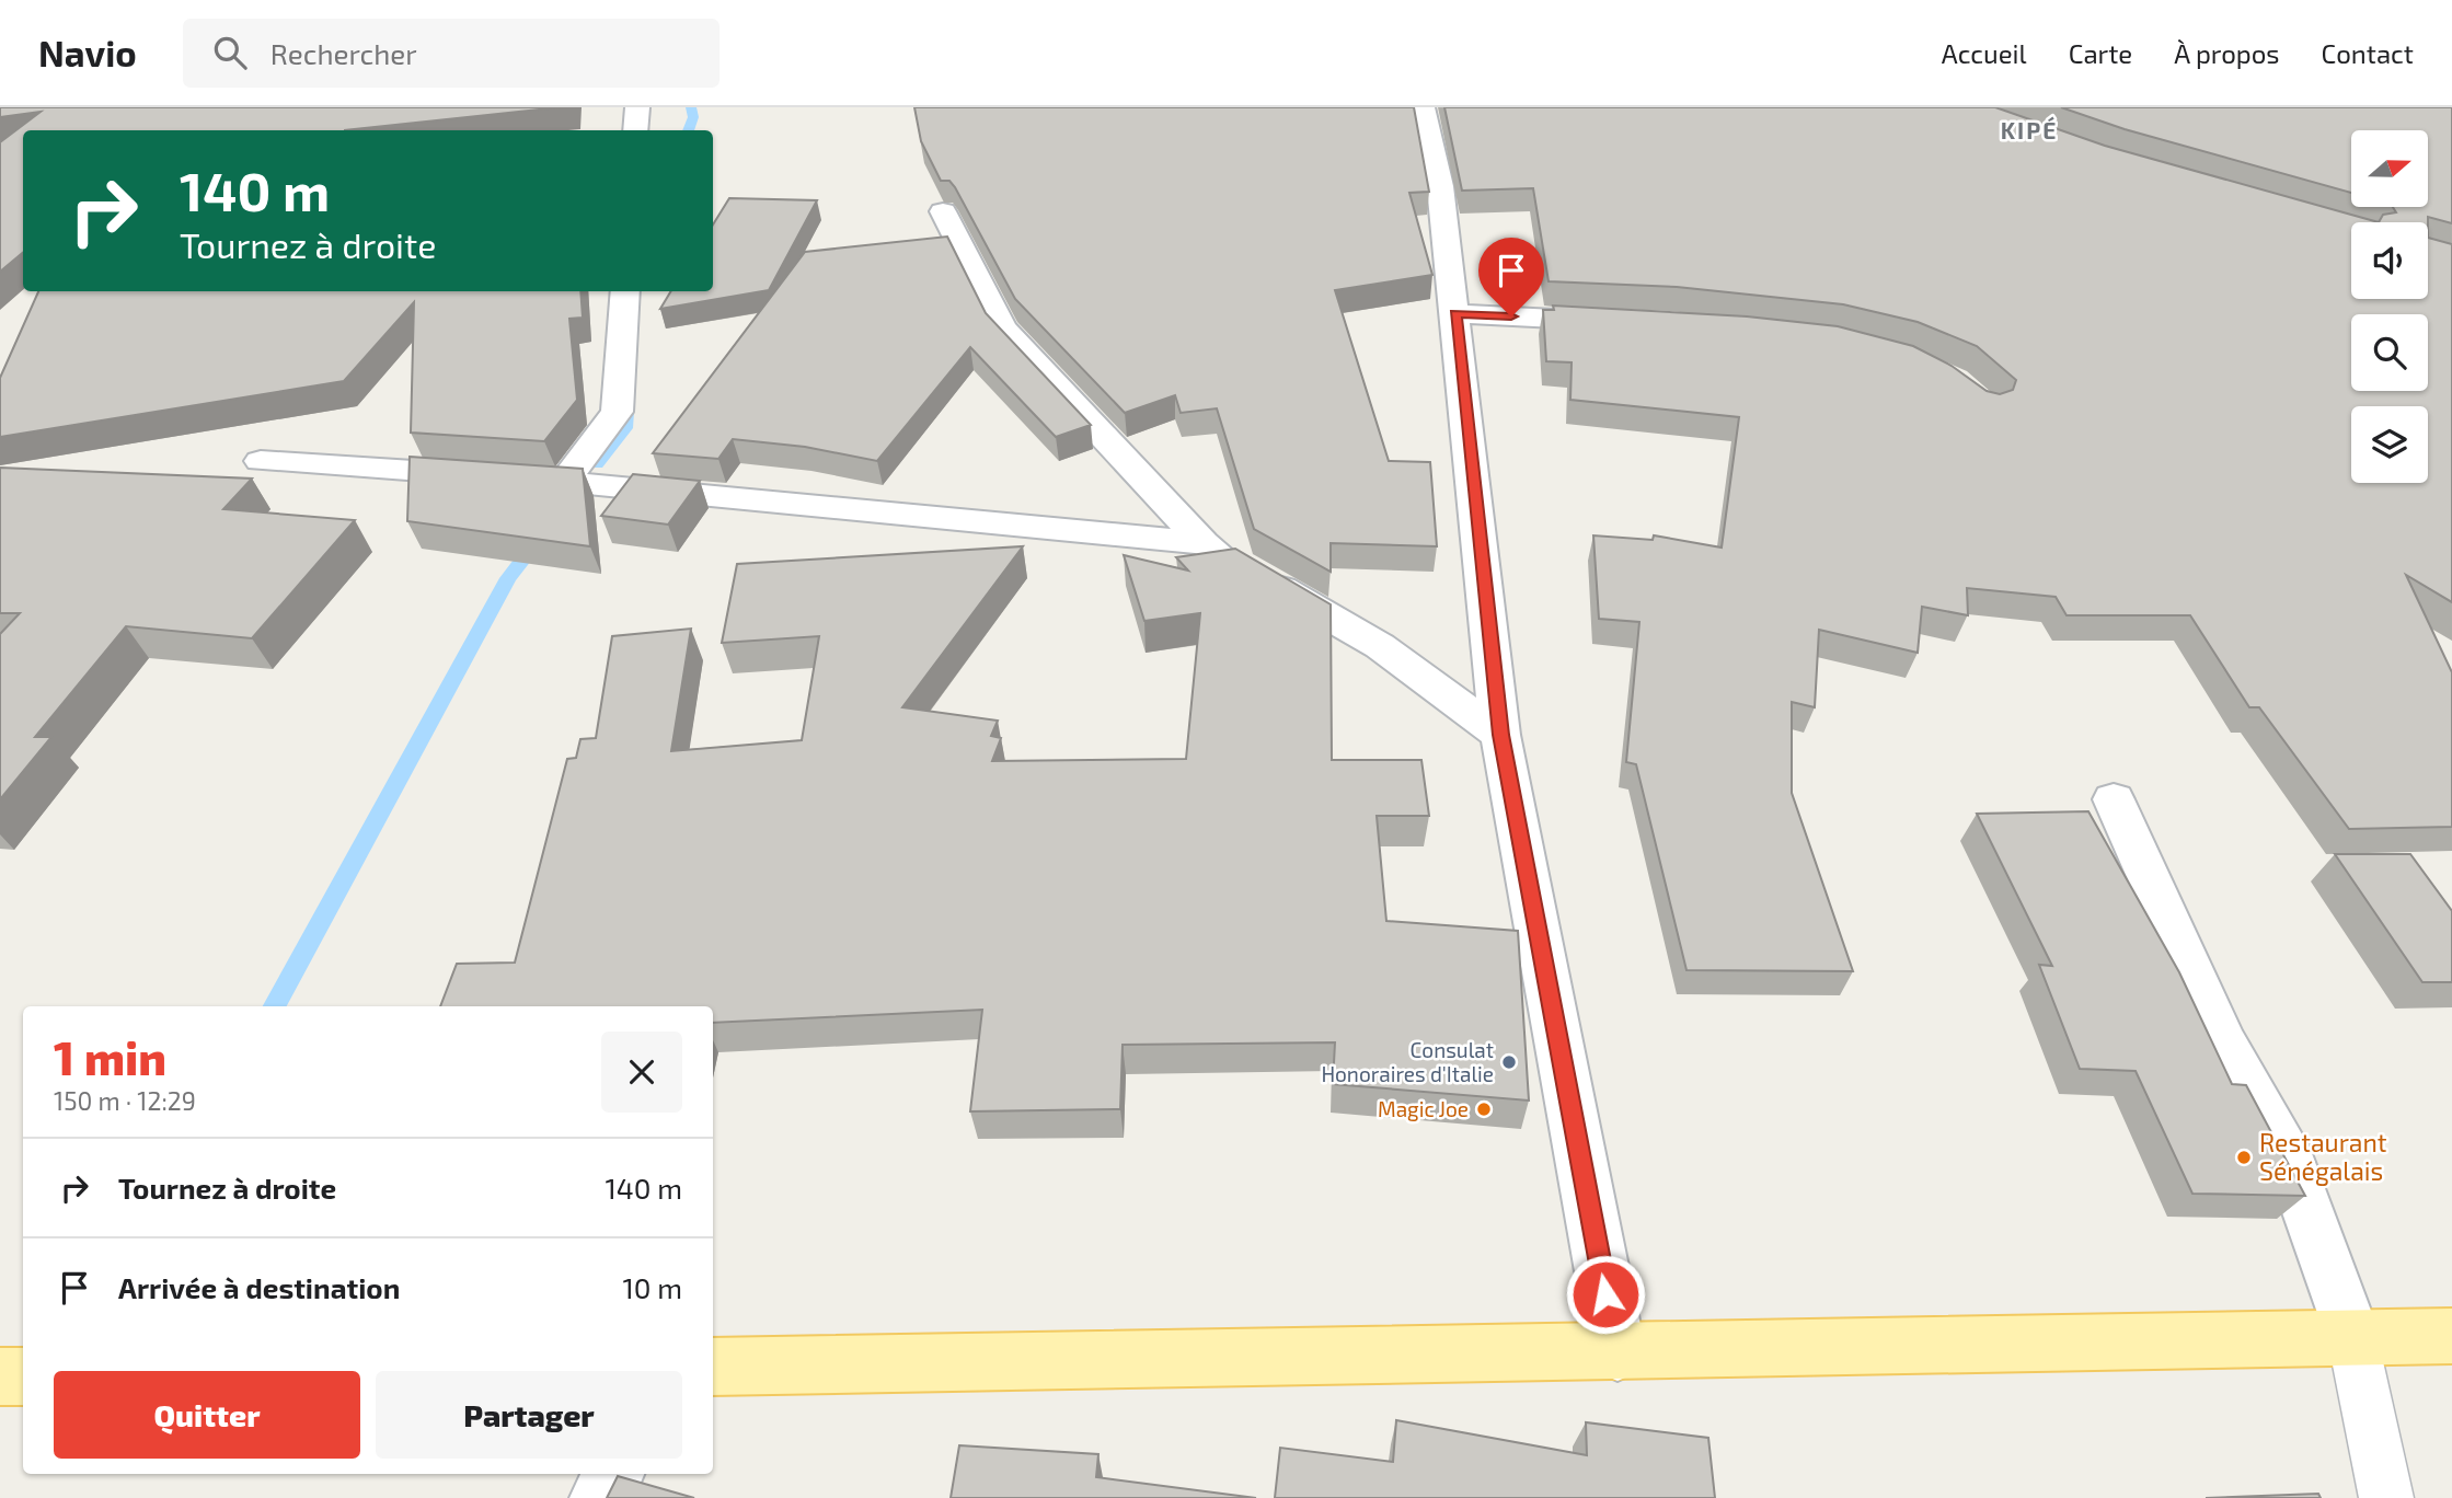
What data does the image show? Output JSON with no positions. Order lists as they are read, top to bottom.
{
  "districts": ["KIPÉ"],
  "places": ["Consulat Honoraires d'Italie", "Magic Joe", "Restaurant Sénégalais"],
  "north": "right",
  "page": {
    "header": "Navio",
    "search": "Rechercher",
    "nav": [
      "Accueil",
      "Carte",
      "À propos",
      "Contact"
    ],
    "turn": ["140 m", "Tournez à droite"],
    "heading": ["1 min", "150 m · 12:29"],
    "list": [
      {
        "name": "Tournez à droite",
        "value": "140 m"
      },
      {
        "name": "Arrivée à destination",
        "value": "10 m"
      }
    ],
    "buttons": ["Quitter", "Partager"]
  }
}
